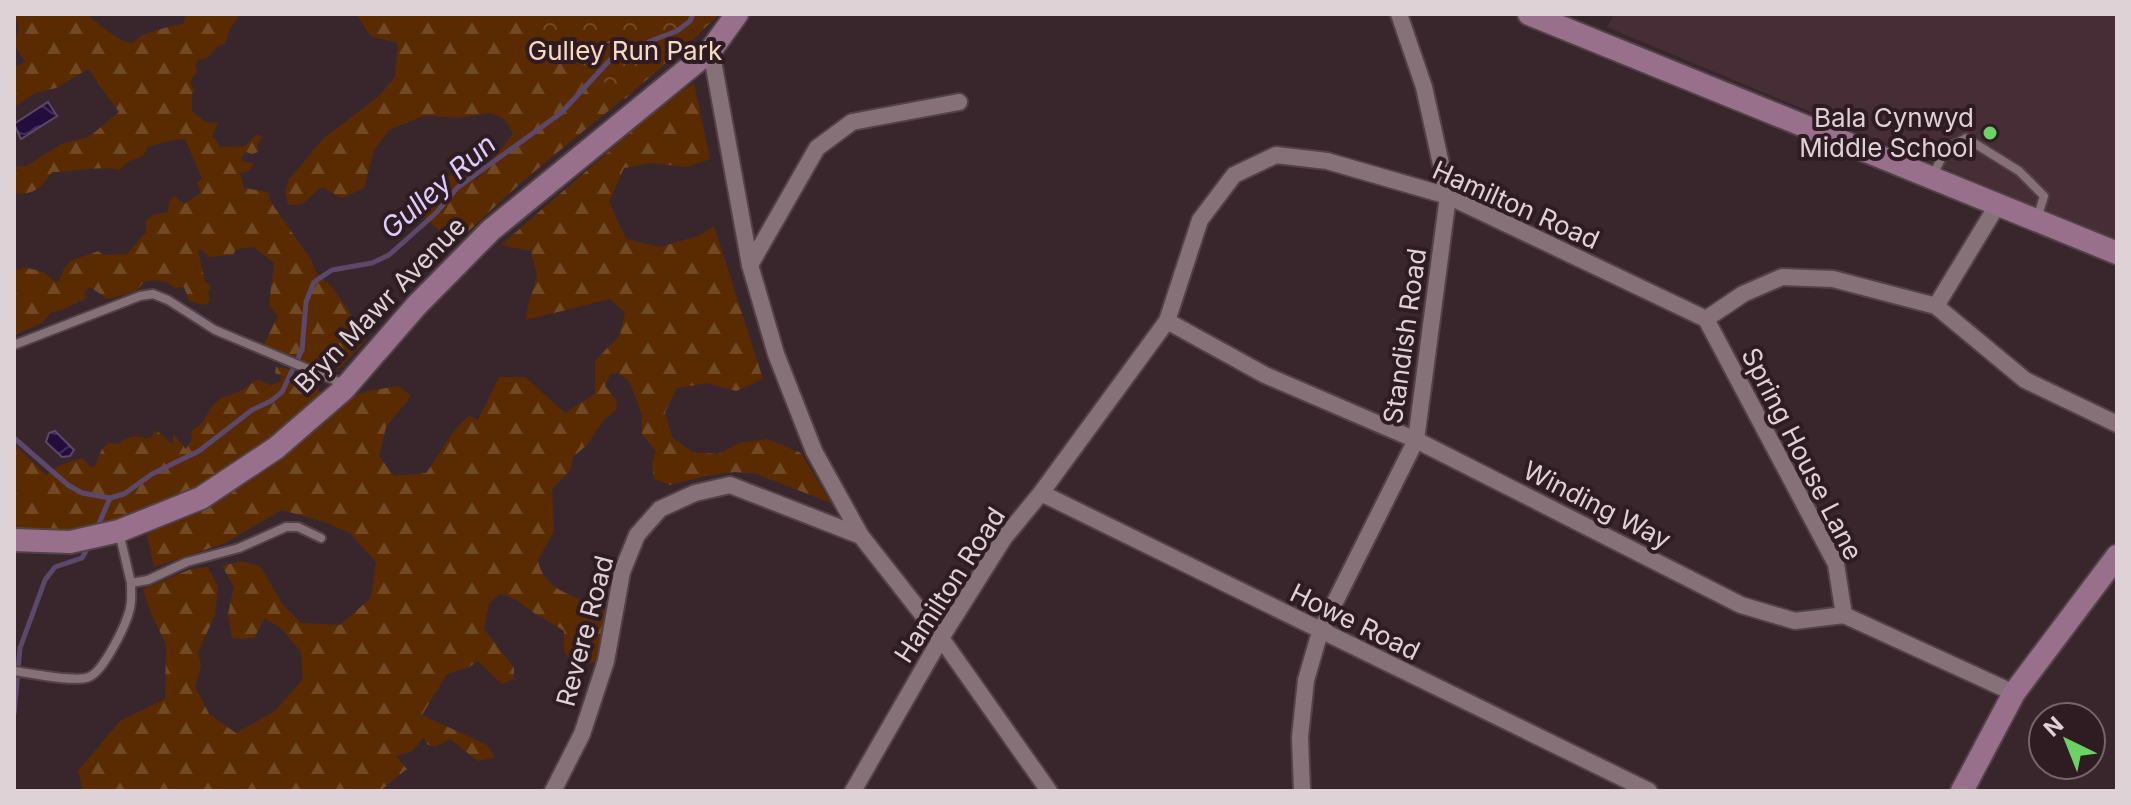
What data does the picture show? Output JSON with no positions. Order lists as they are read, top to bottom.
{
  "streets": {
    "street": [
      "Hamilton Road",
      "Bryn Mawr Avenue",
      "Standish Road",
      "Spring House Lane",
      "Winding Way",
      "Howe Road",
      "Revere Road"
    ]
  },
  "crossings": [
    ["Hamilton Road", "Standish Road"],
    ["Hamilton Road", "Spring House Lane"],
    ["Hamilton Road", "Winding Way"],
    ["Hamilton Road", "Howe Road"],
    ["Standish Road", "Winding Way"],
    ["Standish Road", "Howe Road"],
    ["Spring House Lane", "Winding Way"]
  ],
  "water": ["Gulley Run"],
  "parks": ["Gulley Run Park"],
  "places": ["Bala Cynwyd Middle School"],
  "north": "top left"
}
